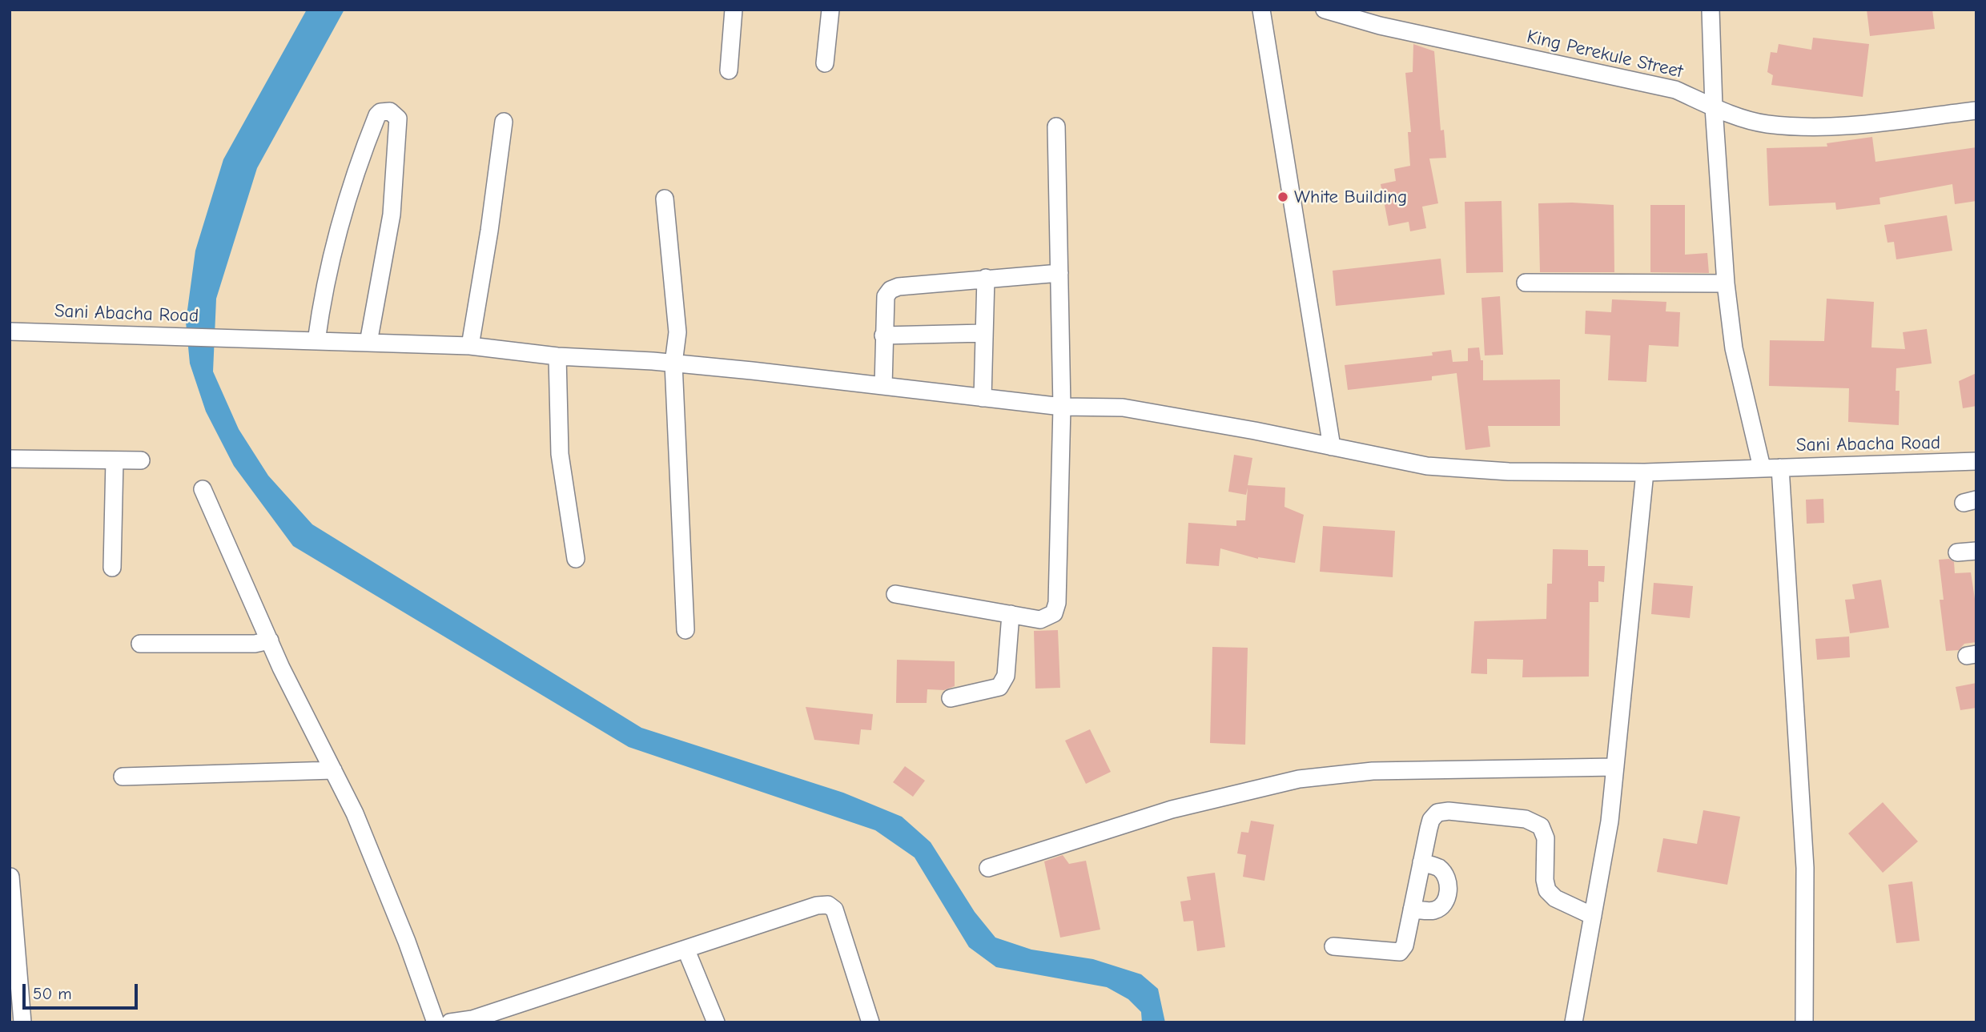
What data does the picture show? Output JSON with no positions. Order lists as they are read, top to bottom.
{
  "streets": {
    "street": ["King Perekule Street", "Sani Abacha Road"]
  },
  "places": ["White Building"],
  "scale_bar": "50 m"
}
